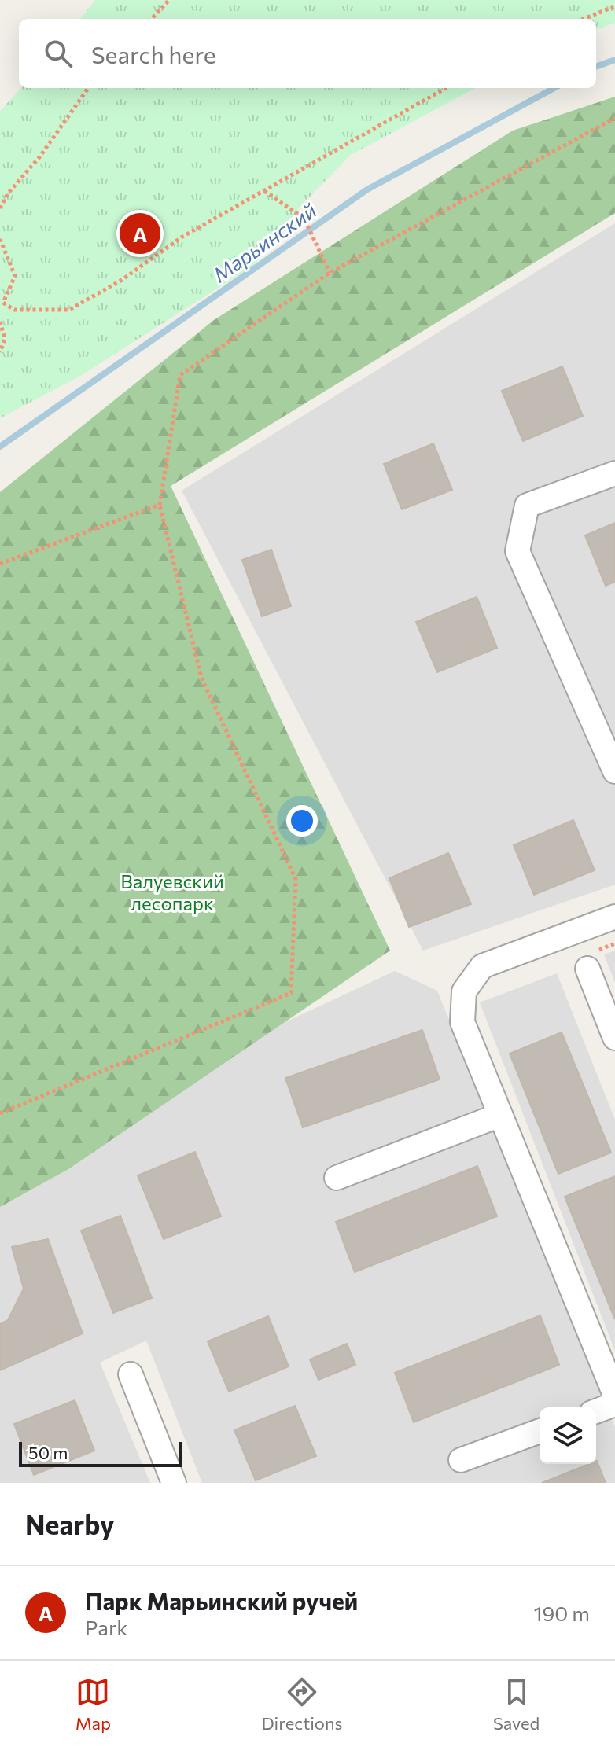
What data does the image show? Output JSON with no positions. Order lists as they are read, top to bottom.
{
  "water": ["Марьинский"],
  "parks": ["Валуевский лесопарк"],
  "scale_bar": "50 m",
  "page": {
    "search": "Search here",
    "pins": "A",
    "scale": "50 m",
    "heading": "Nearby",
    "list": [
      {
        "mark": "A",
        "name": "Парк Марьинский ручей",
        "note": "Park",
        "value": "190 m"
      }
    ],
    "nav": ["Map", "Directions", "Saved"]
  }
}
